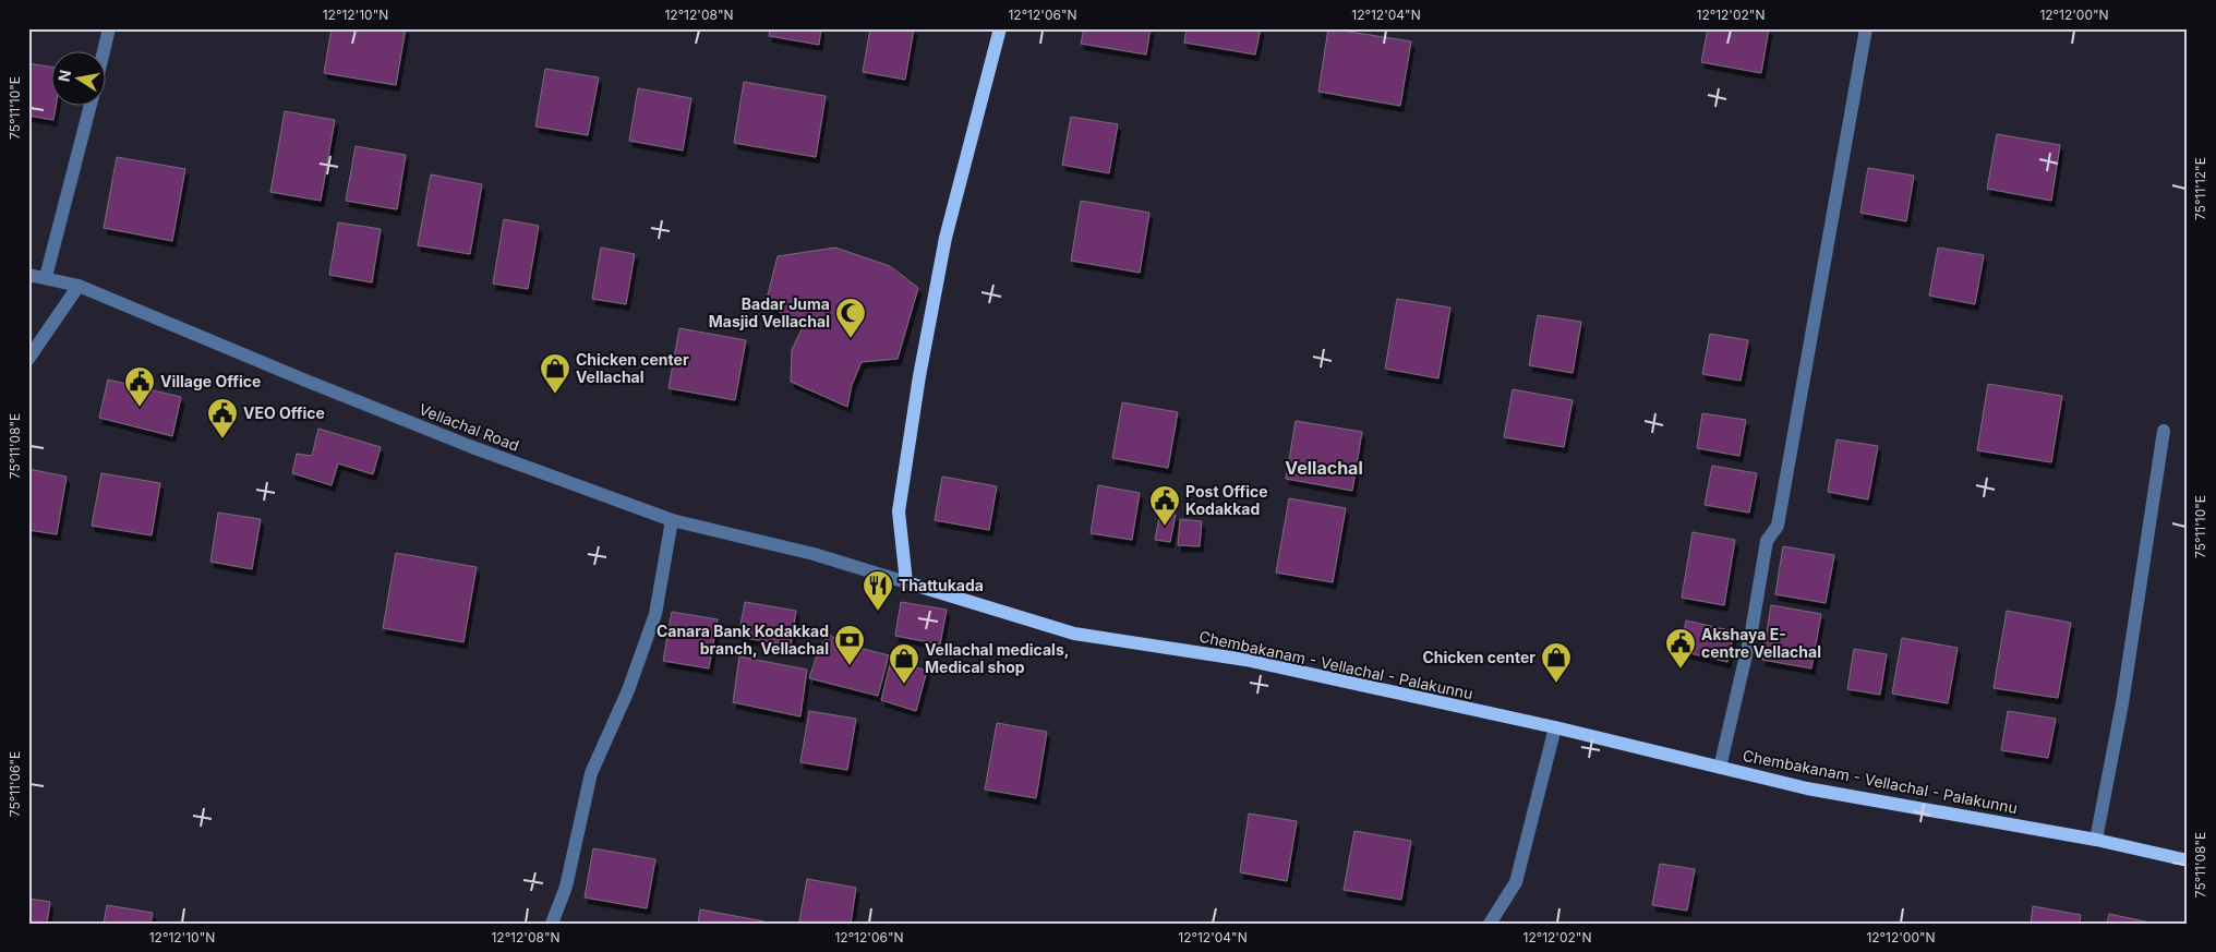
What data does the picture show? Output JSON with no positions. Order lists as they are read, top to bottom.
{
  "streets": {
    "main road": ["Chembakanam - Vellachal - Palakunnu"],
    "street": ["Vellachal Road"]
  },
  "crossings": [
    ["Vellachal Road", "Chembakanam - Vellachal - Palakunnu"]
  ],
  "districts": ["Vellachal"],
  "places": {
    "mosque": ["Badar Juma Masjid Vellachal"],
    "shop": ["Chicken center Vellachal", "Chicken center", "Vellachal medicals, Medical shop"],
    "public building": [
      "Village Office",
      "VEO Office",
      "Post Office Kodakkad",
      "Akshaya E- centre Vellachal"
    ],
    "restaurant": ["Thattukada"],
    "bank": ["Canara Bank Kodakkad branch, Vellachal"]
  },
  "north": "left",
  "coordinates": [
    "12°12'10\"N",
    "12°12'08\"N",
    "12°12'06\"N",
    "12°12'04\"N",
    "12°12'02\"N",
    "12°12'00\"N",
    "75°11'10\"E",
    "75°11'12\"E",
    "75°11'08\"E",
    "75°11'06\"E"
  ]
}
